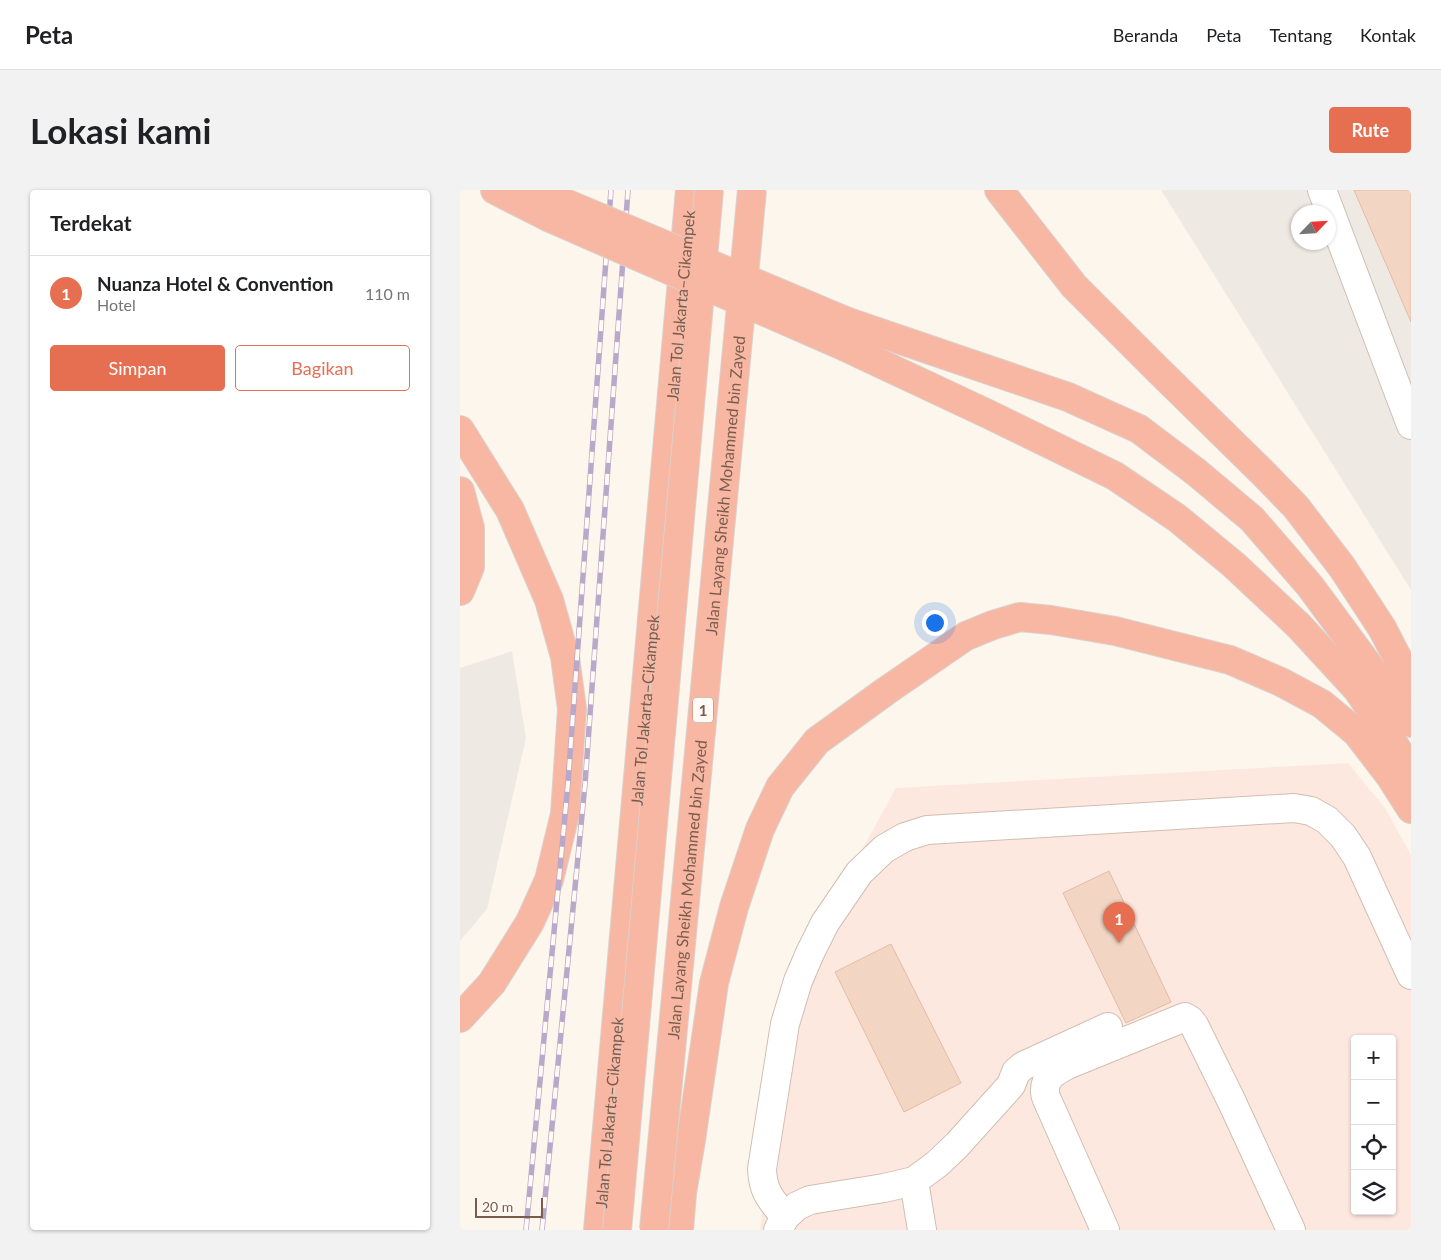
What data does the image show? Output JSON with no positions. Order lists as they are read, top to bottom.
{
  "streets": {
    "highway": ["Jalan Tol Jakarta–Cikampek", "Jalan Layang Sheikh Mohammed bin Zayed", "1"]
  },
  "scale_bar": "20 m",
  "north": "top right",
  "page": {
    "header": "Peta",
    "nav": [
      "Beranda",
      "Peta",
      "Tentang",
      "Kontak"
    ],
    "buttons": [
      "Rute",
      ["Simpan", "Bagikan"]
    ],
    "title": "Lokasi kami",
    "heading": "Terdekat",
    "list": [
      {
        "mark": "1",
        "name": "Nuanza Hotel & Convention",
        "note": "Hotel",
        "value": "110 m"
      }
    ],
    "pins": "1",
    "map_buttons": ["+", "−"],
    "scale": "20 m"
  }
}
